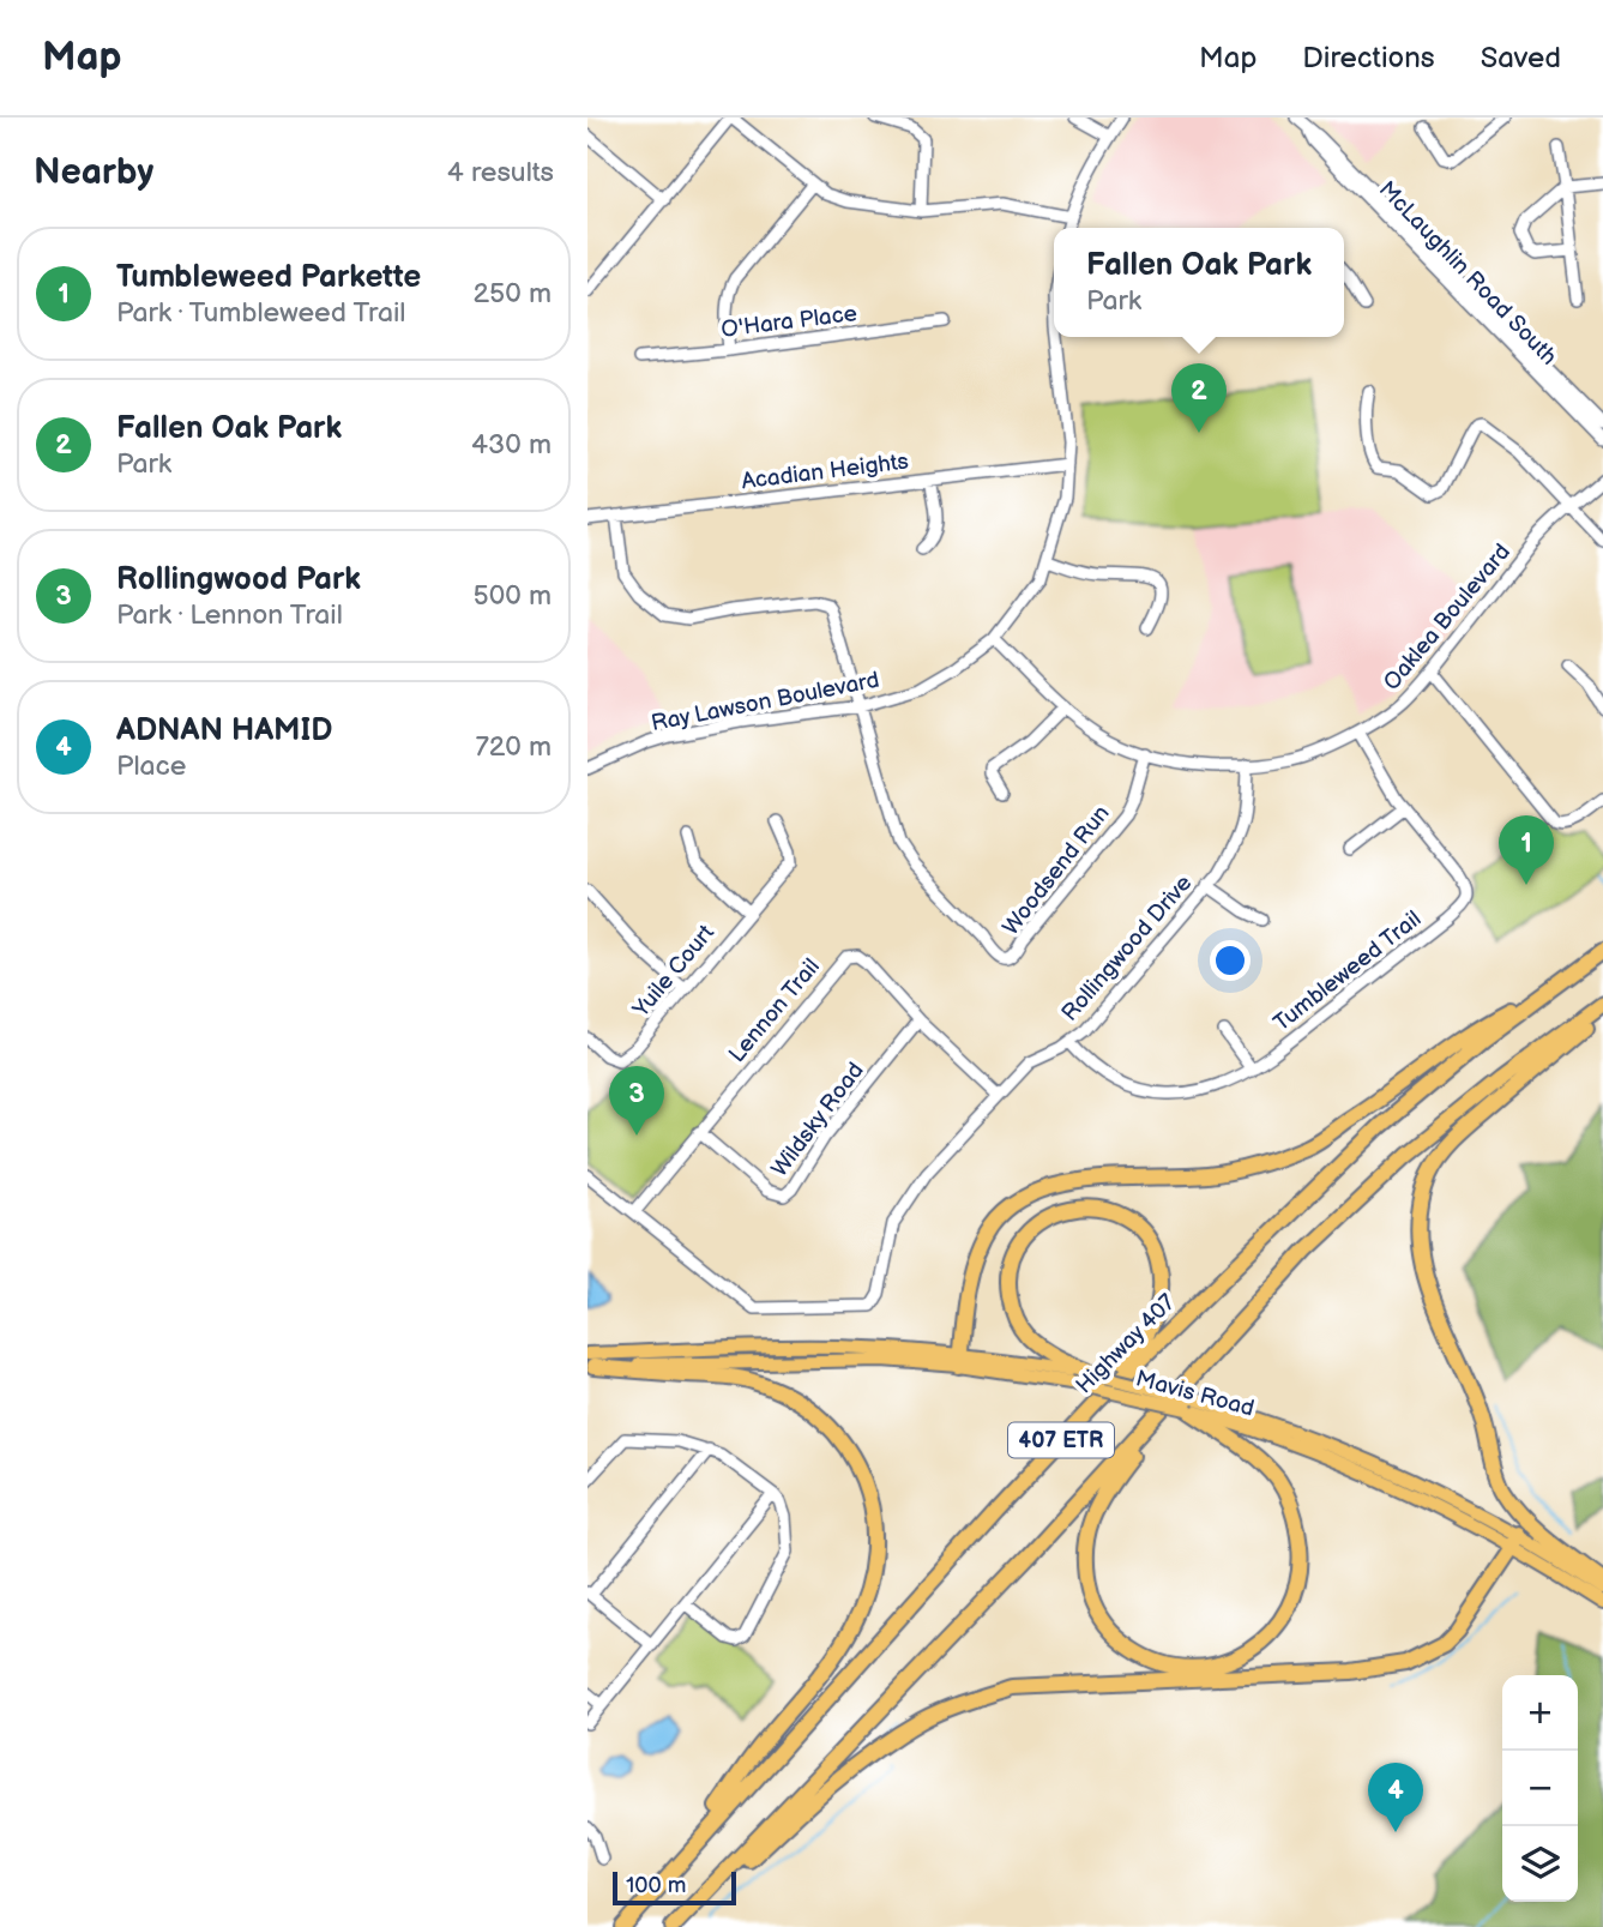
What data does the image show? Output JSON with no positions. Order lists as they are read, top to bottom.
{
  "streets": {
    "highway": ["Highway 407", "407 ETR"],
    "main road": ["Mavis Road"],
    "street": [
      "McLaughlin Road South",
      "O'Hara Place",
      "Acadian Heights",
      "Oaklea Boulevard",
      "Ray Lawson Boulevard",
      "Woodsend Run",
      "Rollingwood Drive",
      "Yuile Court",
      "Tumbleweed Trail",
      "Lennon Trail",
      "Wildsky Road"
    ]
  },
  "crossings": [
    ["Acadian Heights", "Ray Lawson Boulevard"],
    ["Oaklea Boulevard", "Ray Lawson Boulevard"],
    ["Oaklea Boulevard", "Woodsend Run"],
    ["Oaklea Boulevard", "Rollingwood Drive"],
    ["Oaklea Boulevard", "Tumbleweed Trail"],
    ["Ray Lawson Boulevard", "Woodsend Run"],
    ["Rollingwood Drive", "Tumbleweed Trail"],
    ["Rollingwood Drive", "Lennon Trail"],
    ["Lennon Trail", "Wildsky Road"]
  ],
  "scale_bar": "100 m",
  "page": {
    "header": "Map",
    "nav": ["Map", "Directions", "Saved"],
    "heading": ["Nearby", "4 results"],
    "list": [
      {
        "mark": "1",
        "name": "Tumbleweed Parkette",
        "note": "Park · Tumbleweed Trail",
        "value": "250 m"
      },
      {
        "mark": "2",
        "name": "Fallen Oak Park",
        "note": "Park",
        "value": "430 m"
      },
      {
        "mark": "3",
        "name": "Rollingwood Park",
        "note": "Park · Lennon Trail",
        "value": "500 m"
      },
      {
        "mark": "4",
        "name": "ADNAN HAMID",
        "note": "Place",
        "value": "720 m"
      }
    ],
    "popup": ["Fallen Oak Park", "Park"],
    "pins": [
      "2",
      "1",
      "3",
      "4"
    ],
    "map_buttons": ["+", "−"],
    "scale": "100 m"
  }
}
